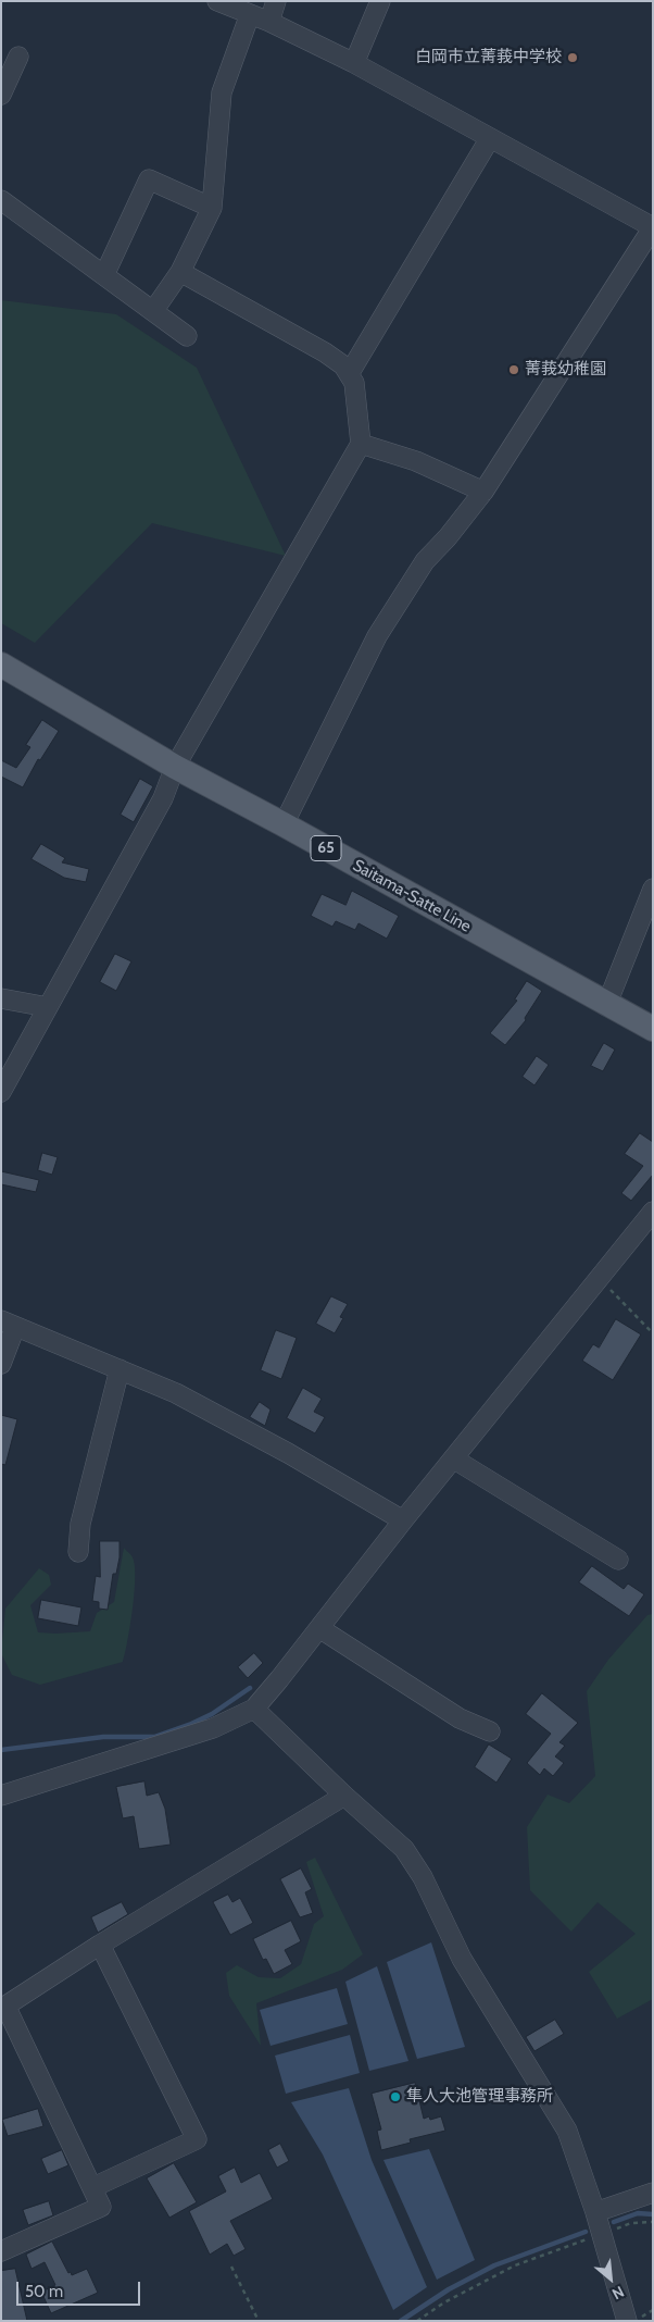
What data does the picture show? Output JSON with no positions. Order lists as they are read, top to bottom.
{
  "streets": {
    "main road": ["65", "Saitama-Satte Line"]
  },
  "places": ["白岡市立菁莪中学校", "菁莪幼稚園", "隼人大池管理事務所"],
  "scale_bar": "50 m",
  "north": "bottom right"
}
